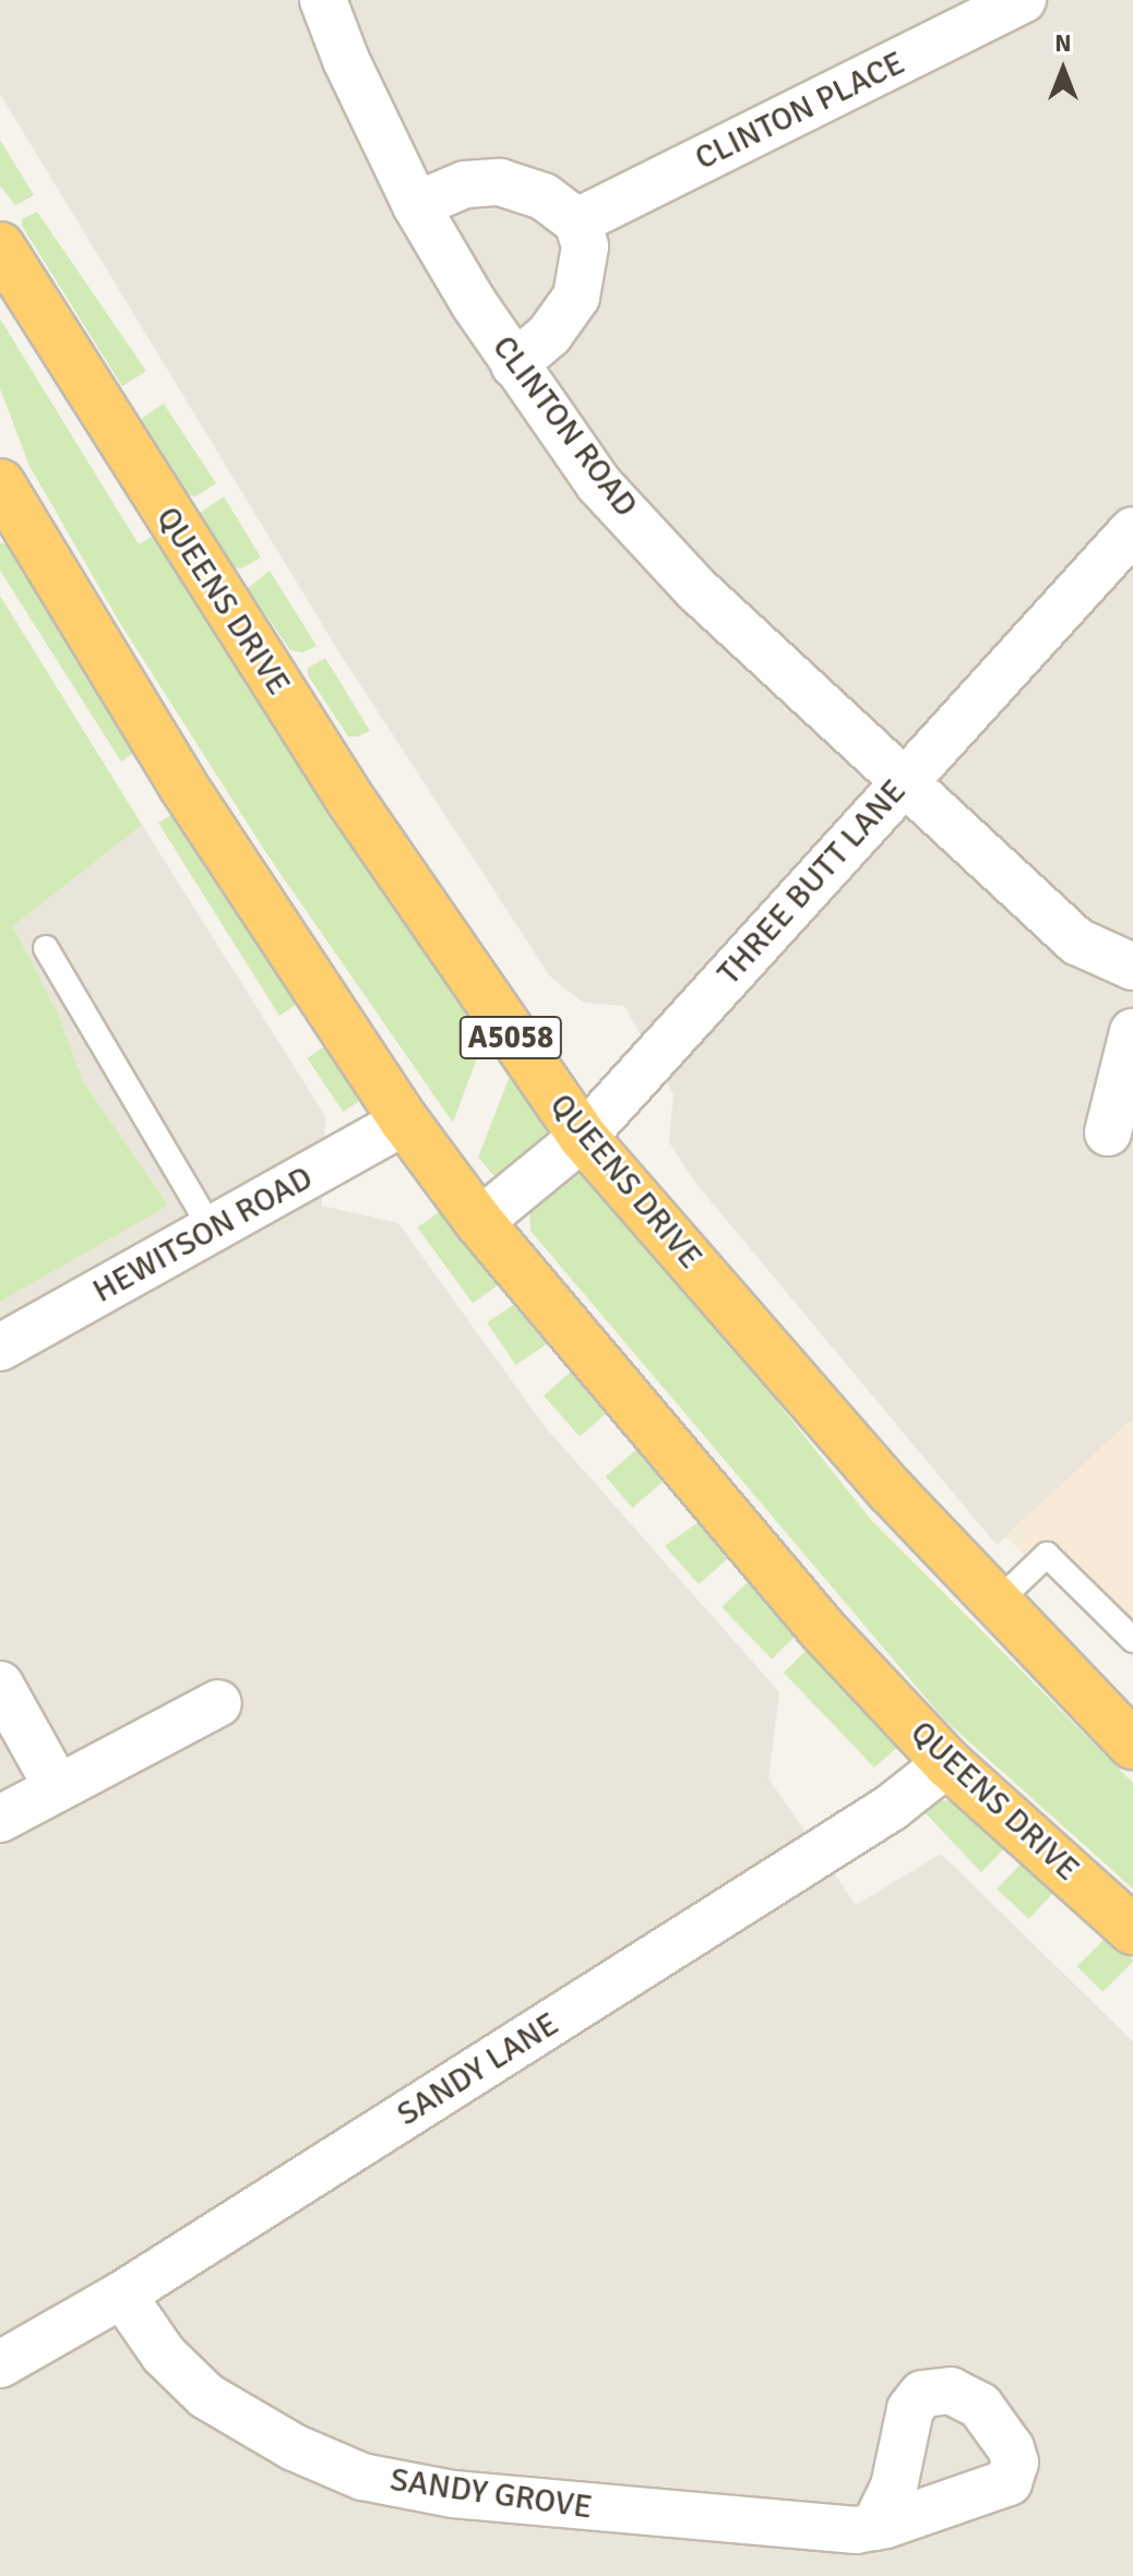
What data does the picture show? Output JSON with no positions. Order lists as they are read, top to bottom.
{
  "streets": {
    "highway": ["QUEENS DRIVE", "A5058"],
    "street": [
      "CLINTON PLACE",
      "CLINTON ROAD",
      "THREE BUTT LANE",
      "HEWITSON ROAD",
      "SANDY LANE",
      "SANDY GROVE"
    ]
  },
  "crossings": [
    ["CLINTON ROAD", "THREE BUTT LANE"],
    ["QUEENS DRIVE", "THREE BUTT LANE"],
    ["QUEENS DRIVE", "HEWITSON ROAD"],
    ["QUEENS DRIVE", "SANDY LANE"],
    ["SANDY LANE", "SANDY GROVE"]
  ],
  "north": "top"
}
